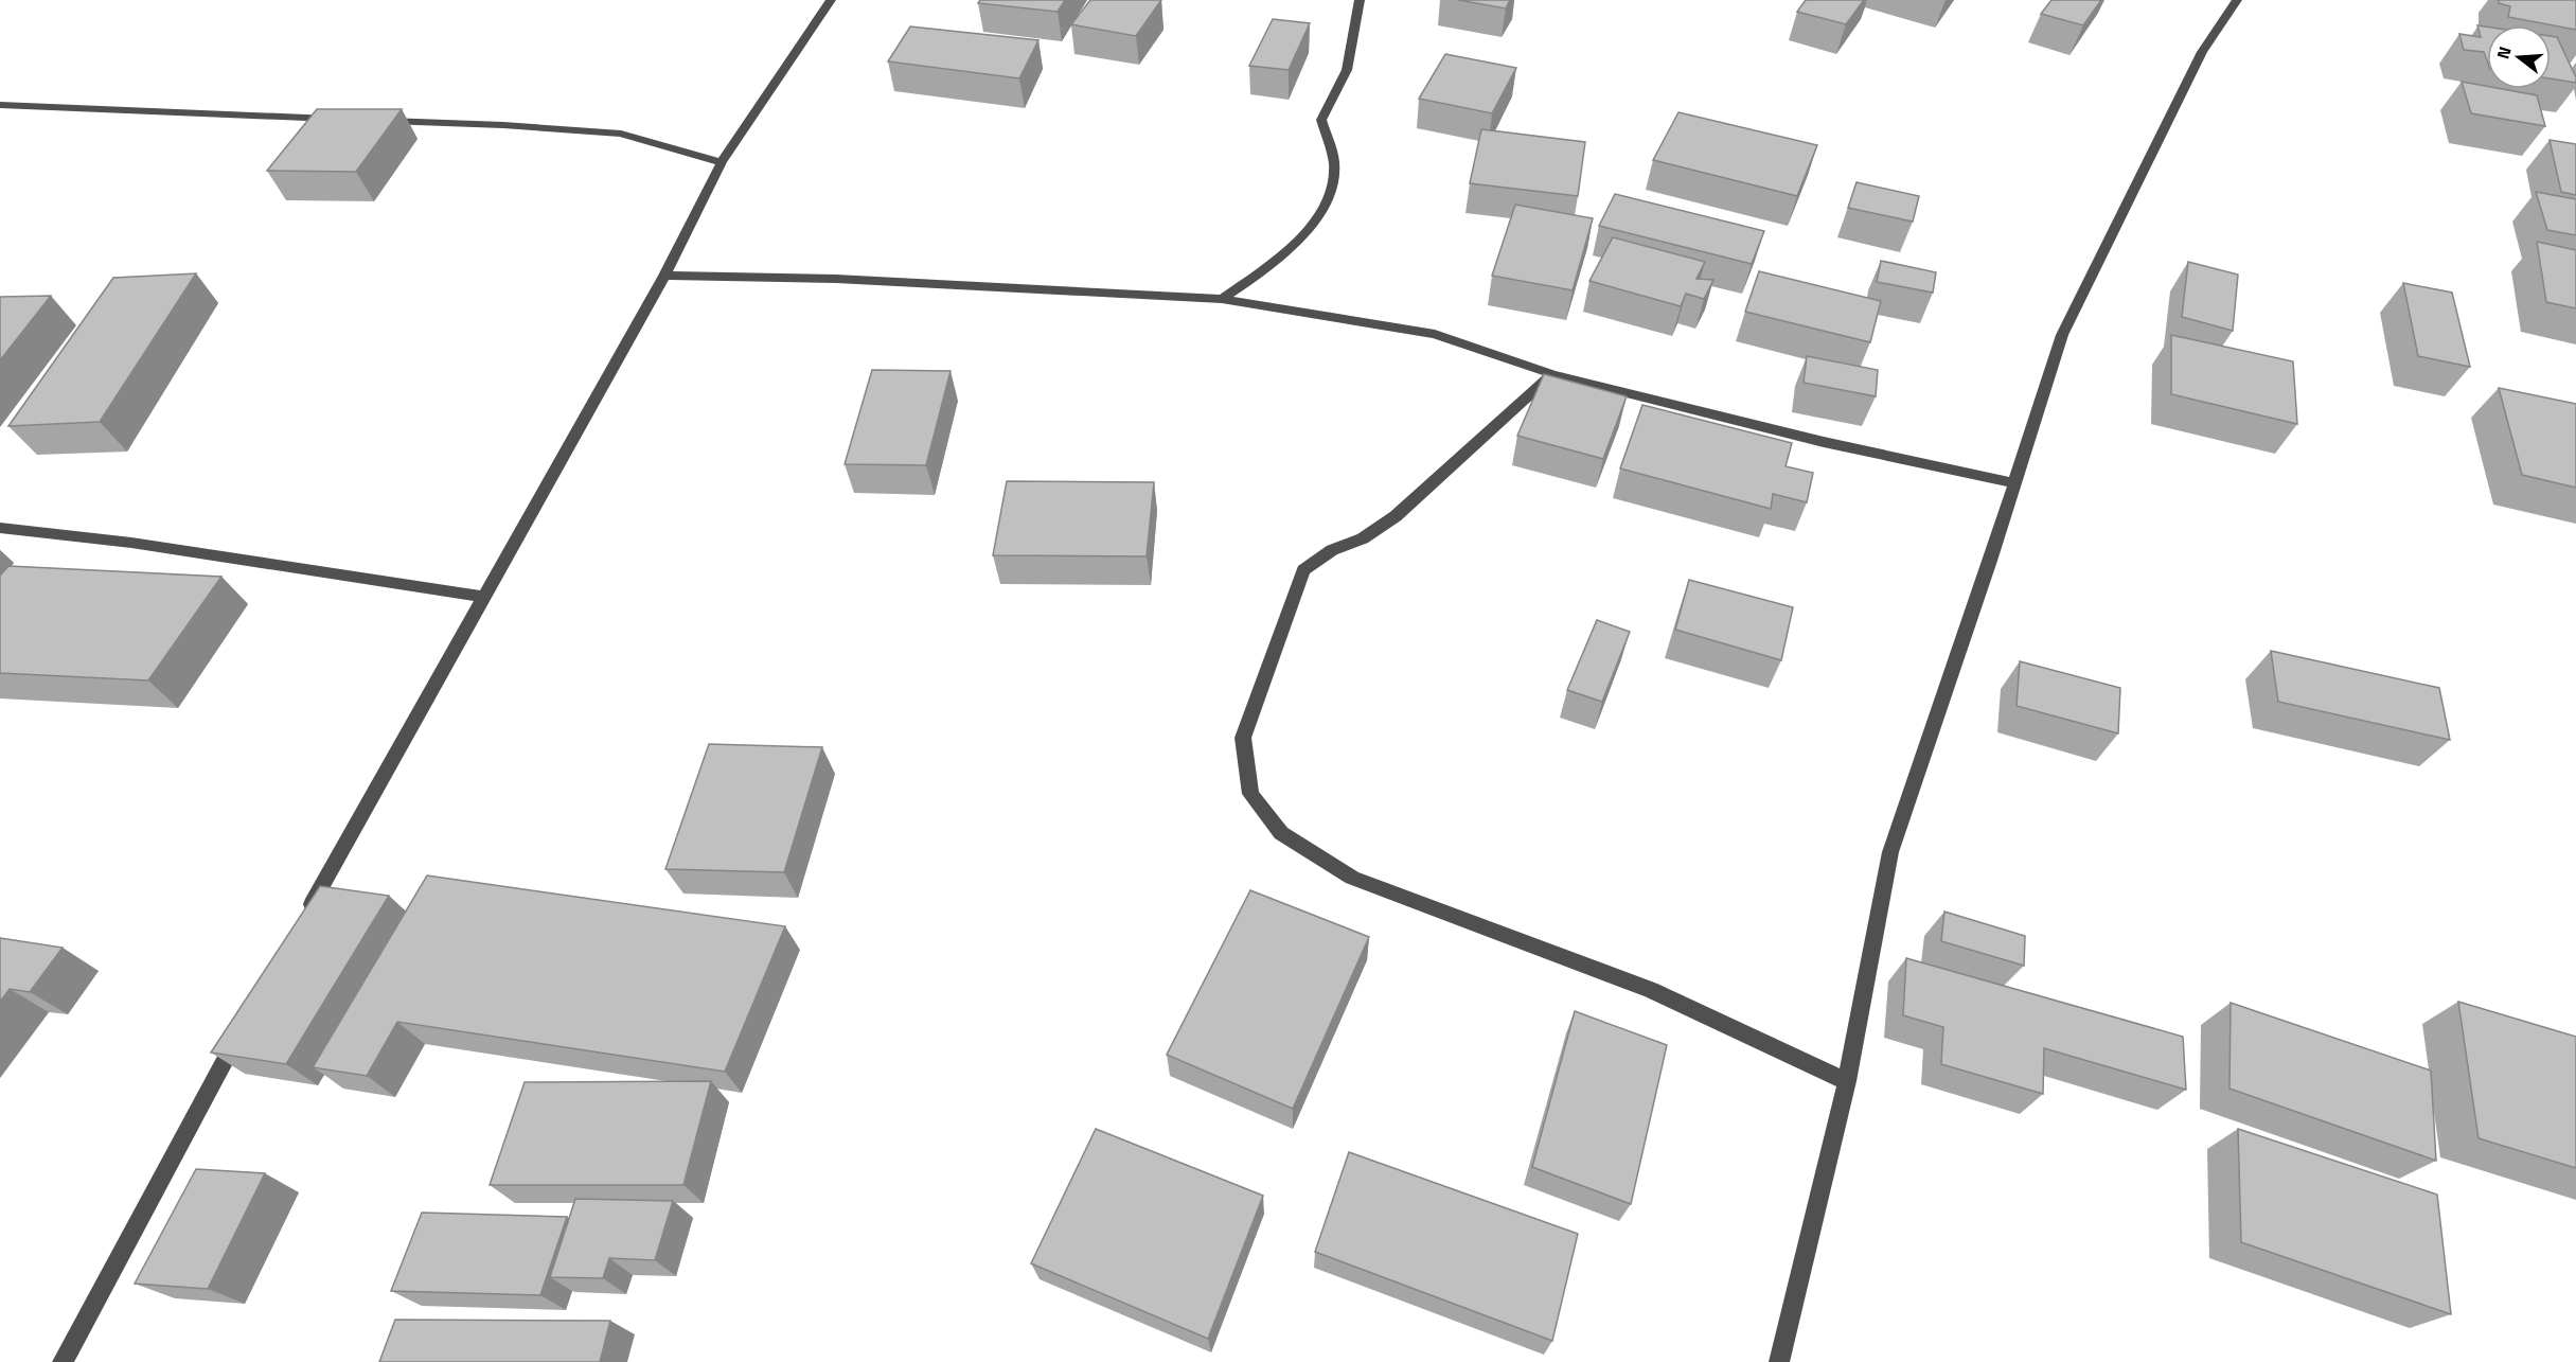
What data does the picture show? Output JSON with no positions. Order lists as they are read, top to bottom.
{
  "north": "left"
}
